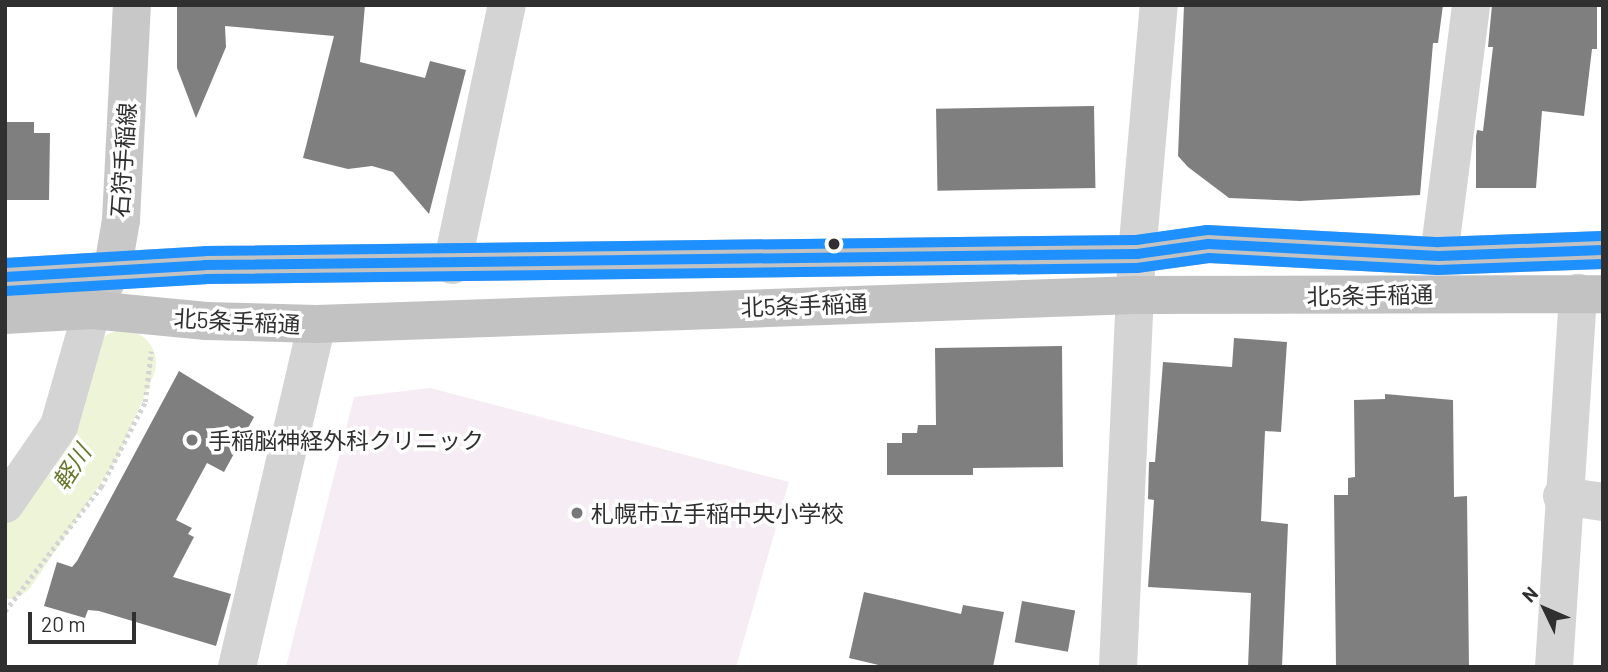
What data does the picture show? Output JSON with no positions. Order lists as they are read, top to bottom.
{
  "streets": {
    "highway": ["北5条手稲通"],
    "main road": ["石狩手稲線"]
  },
  "crossings": [
    ["石狩手稲線", "北5条手稲通"]
  ],
  "water": ["軽川"],
  "places": ["手稲脳神経外科クリニック", "札幌市立手稲中央小学校"],
  "scale_bar": "20 m",
  "north": "top left"
}
